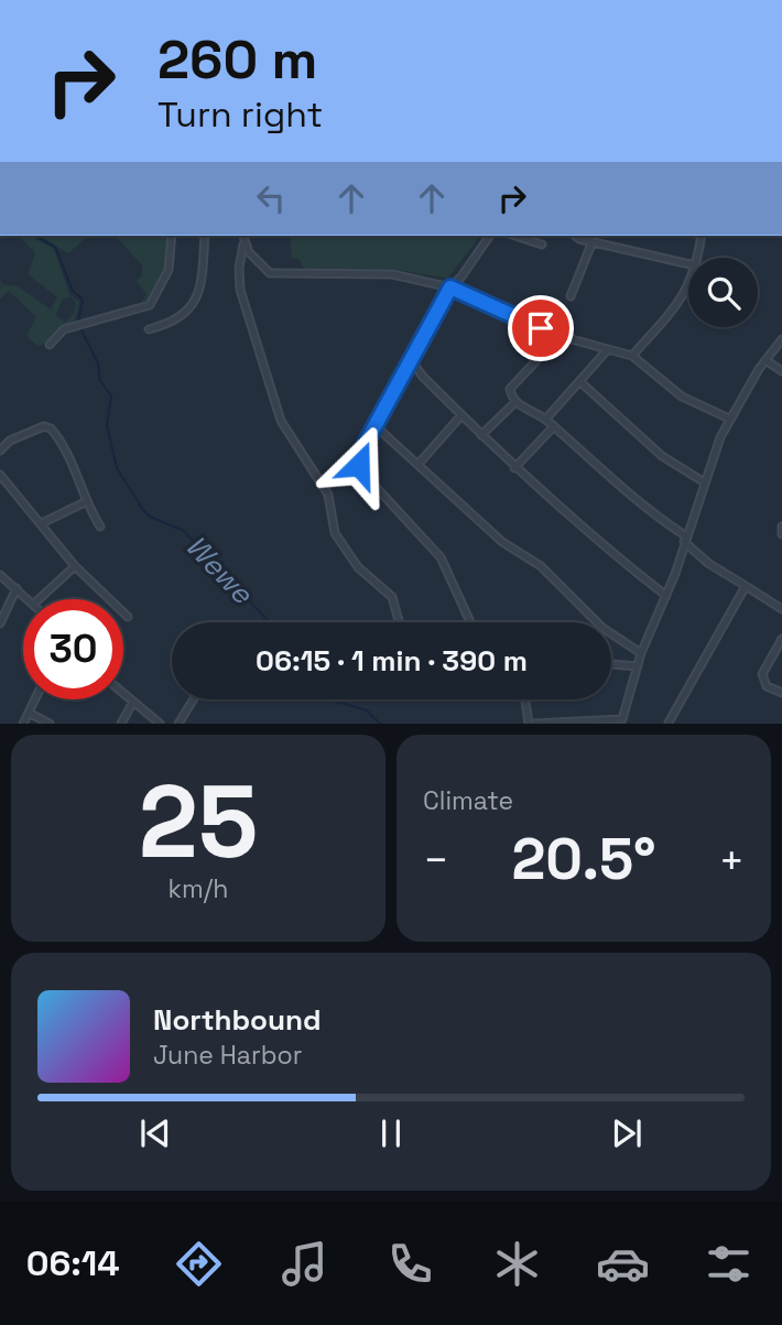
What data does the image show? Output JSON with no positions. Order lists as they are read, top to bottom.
{
  "water": ["Wewe"],
  "page": {
    "turn": ["260 m", "Turn right"],
    "limit": "30",
    "trip": "06:15 · 1 min · 390 m",
    "tile": [
      ["25", "km/h"],
      "Climate"
    ],
    "heat": ["−", "20.5°", "+"],
    "song": ["Northbound", "June Harbor"],
    "tabs": "06:14"
  }
}
